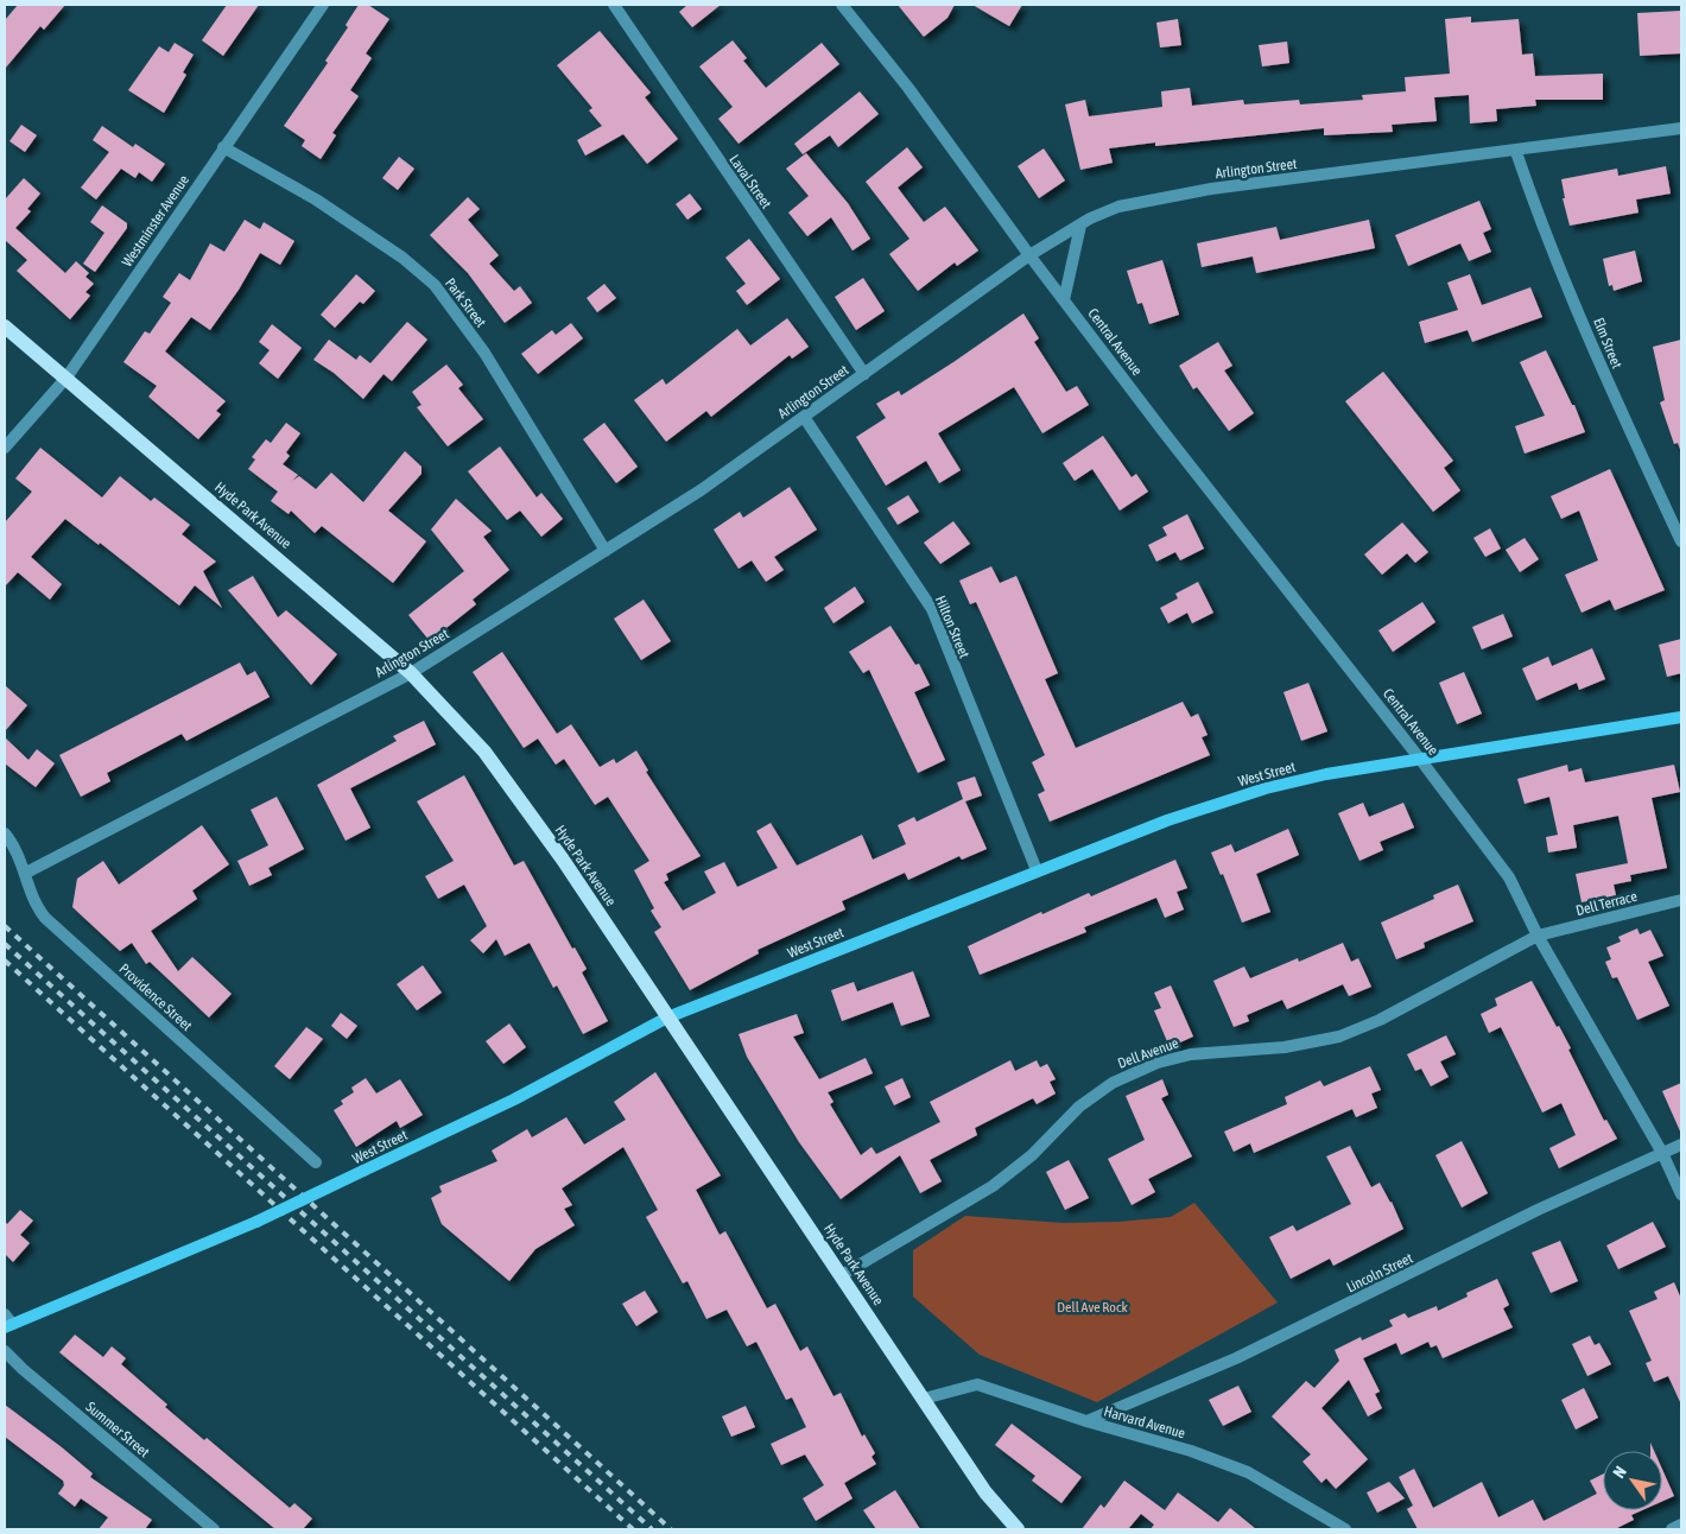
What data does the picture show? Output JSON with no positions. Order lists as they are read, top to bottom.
{
  "streets": {
    "main road": ["Hyde Park Avenue", "West Street"],
    "street": [
      "Arlington Street",
      "Laval Street",
      "Westminster Avenue",
      "Park Street",
      "Central Avenue",
      "Elm Street",
      "Hilton Street",
      "Dell Terrace",
      "Providence Street",
      "Dell Avenue",
      "Lincoln Street",
      "Harvard Avenue",
      "Summer Street"
    ]
  },
  "crossings": [
    ["Arlington Street", "Laval Street"],
    ["Arlington Street", "Park Street"],
    ["Arlington Street", "Central Avenue"],
    ["Arlington Street", "Elm Street"],
    ["Arlington Street", "Hyde Park Avenue"],
    ["Arlington Street", "Hilton Street"],
    ["Arlington Street", "Providence Street"],
    ["Westminster Avenue", "Park Street"],
    ["Westminster Avenue", "Hyde Park Avenue"],
    ["Central Avenue", "West Street"],
    ["Central Avenue", "Dell Terrace"],
    ["Central Avenue", "Dell Avenue"],
    ["Central Avenue", "Lincoln Street"],
    ["Hyde Park Avenue", "West Street"],
    ["Hyde Park Avenue", "Dell Avenue"],
    ["Hyde Park Avenue", "Harvard Avenue"],
    ["Hilton Street", "West Street"],
    ["Dell Terrace", "Dell Avenue"],
    ["Lincoln Street", "Harvard Avenue"]
  ],
  "parks": ["Dell Ave Rock"],
  "north": "top left"
}
